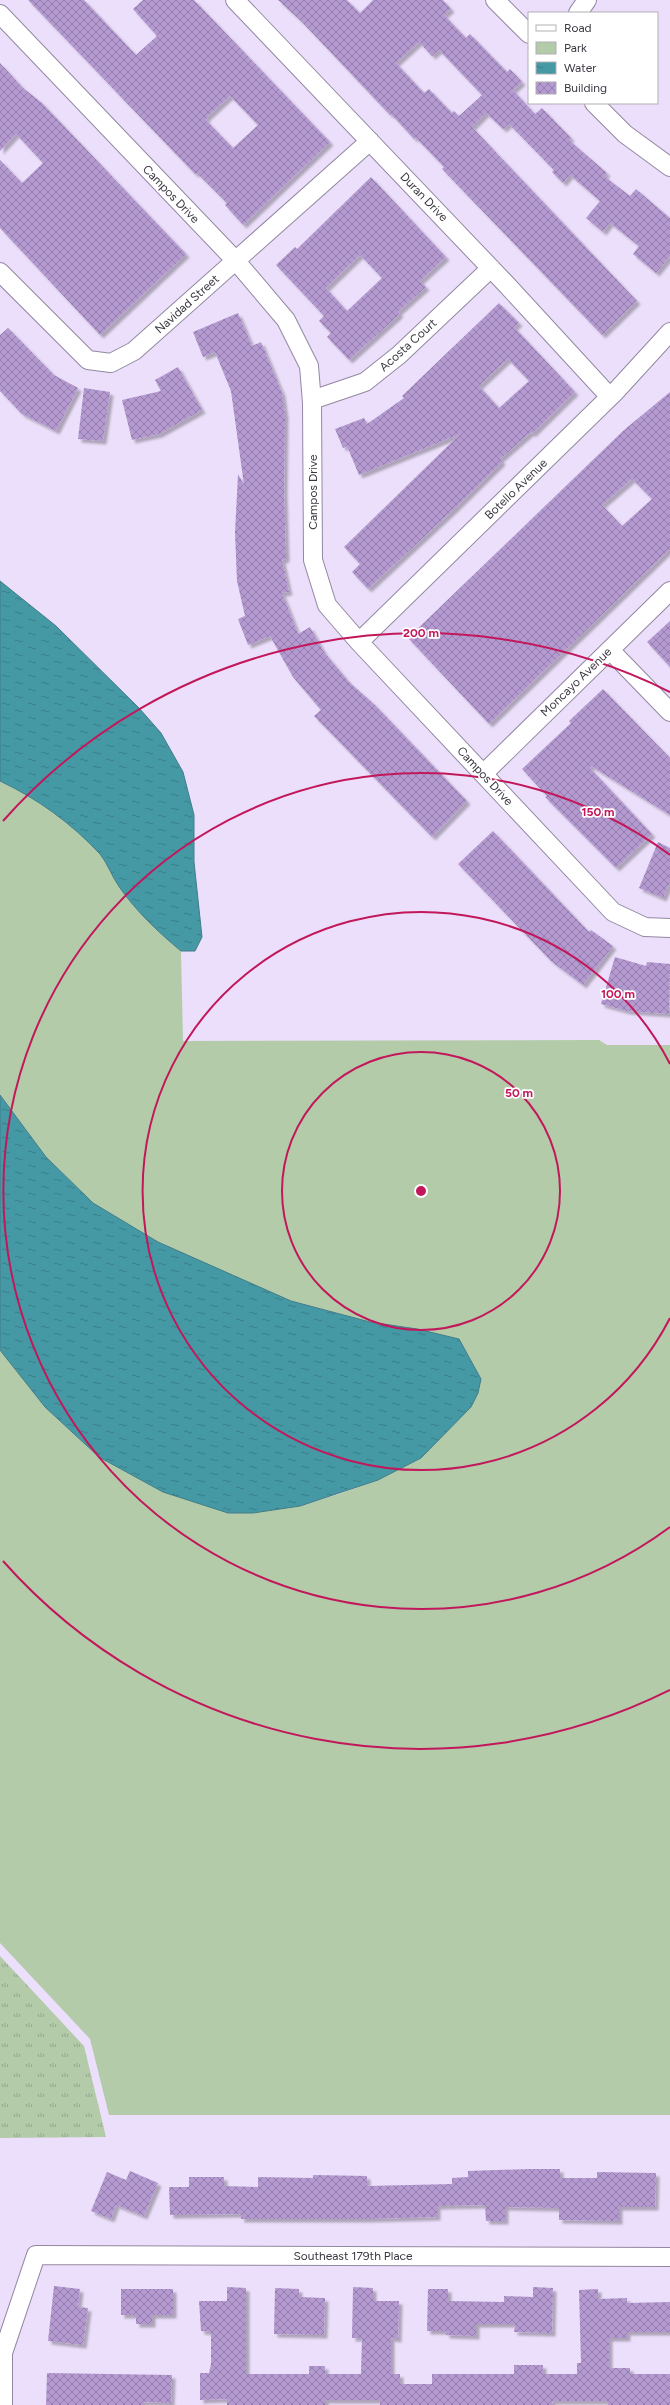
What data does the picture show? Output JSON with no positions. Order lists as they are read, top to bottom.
{
  "streets": {
    "street": [
      "Campos Drive",
      "Duran Drive",
      "Navidad Street",
      "Acosta Court",
      "Botello Avenue",
      "Moncayo Avenue",
      "Southeast 179th Place"
    ]
  },
  "crossings": [
    ["Campos Drive", "Navidad Street"],
    ["Campos Drive", "Acosta Court"],
    ["Campos Drive", "Botello Avenue"],
    ["Campos Drive", "Moncayo Avenue"],
    ["Duran Drive", "Navidad Street"],
    ["Duran Drive", "Acosta Court"],
    ["Duran Drive", "Botello Avenue"]
  ],
  "legend": [
    "Road",
    "Park",
    "Water",
    "Building"
  ],
  "rings": [
    "200 m",
    "150 m",
    "100 m",
    "50 m"
  ]
}
